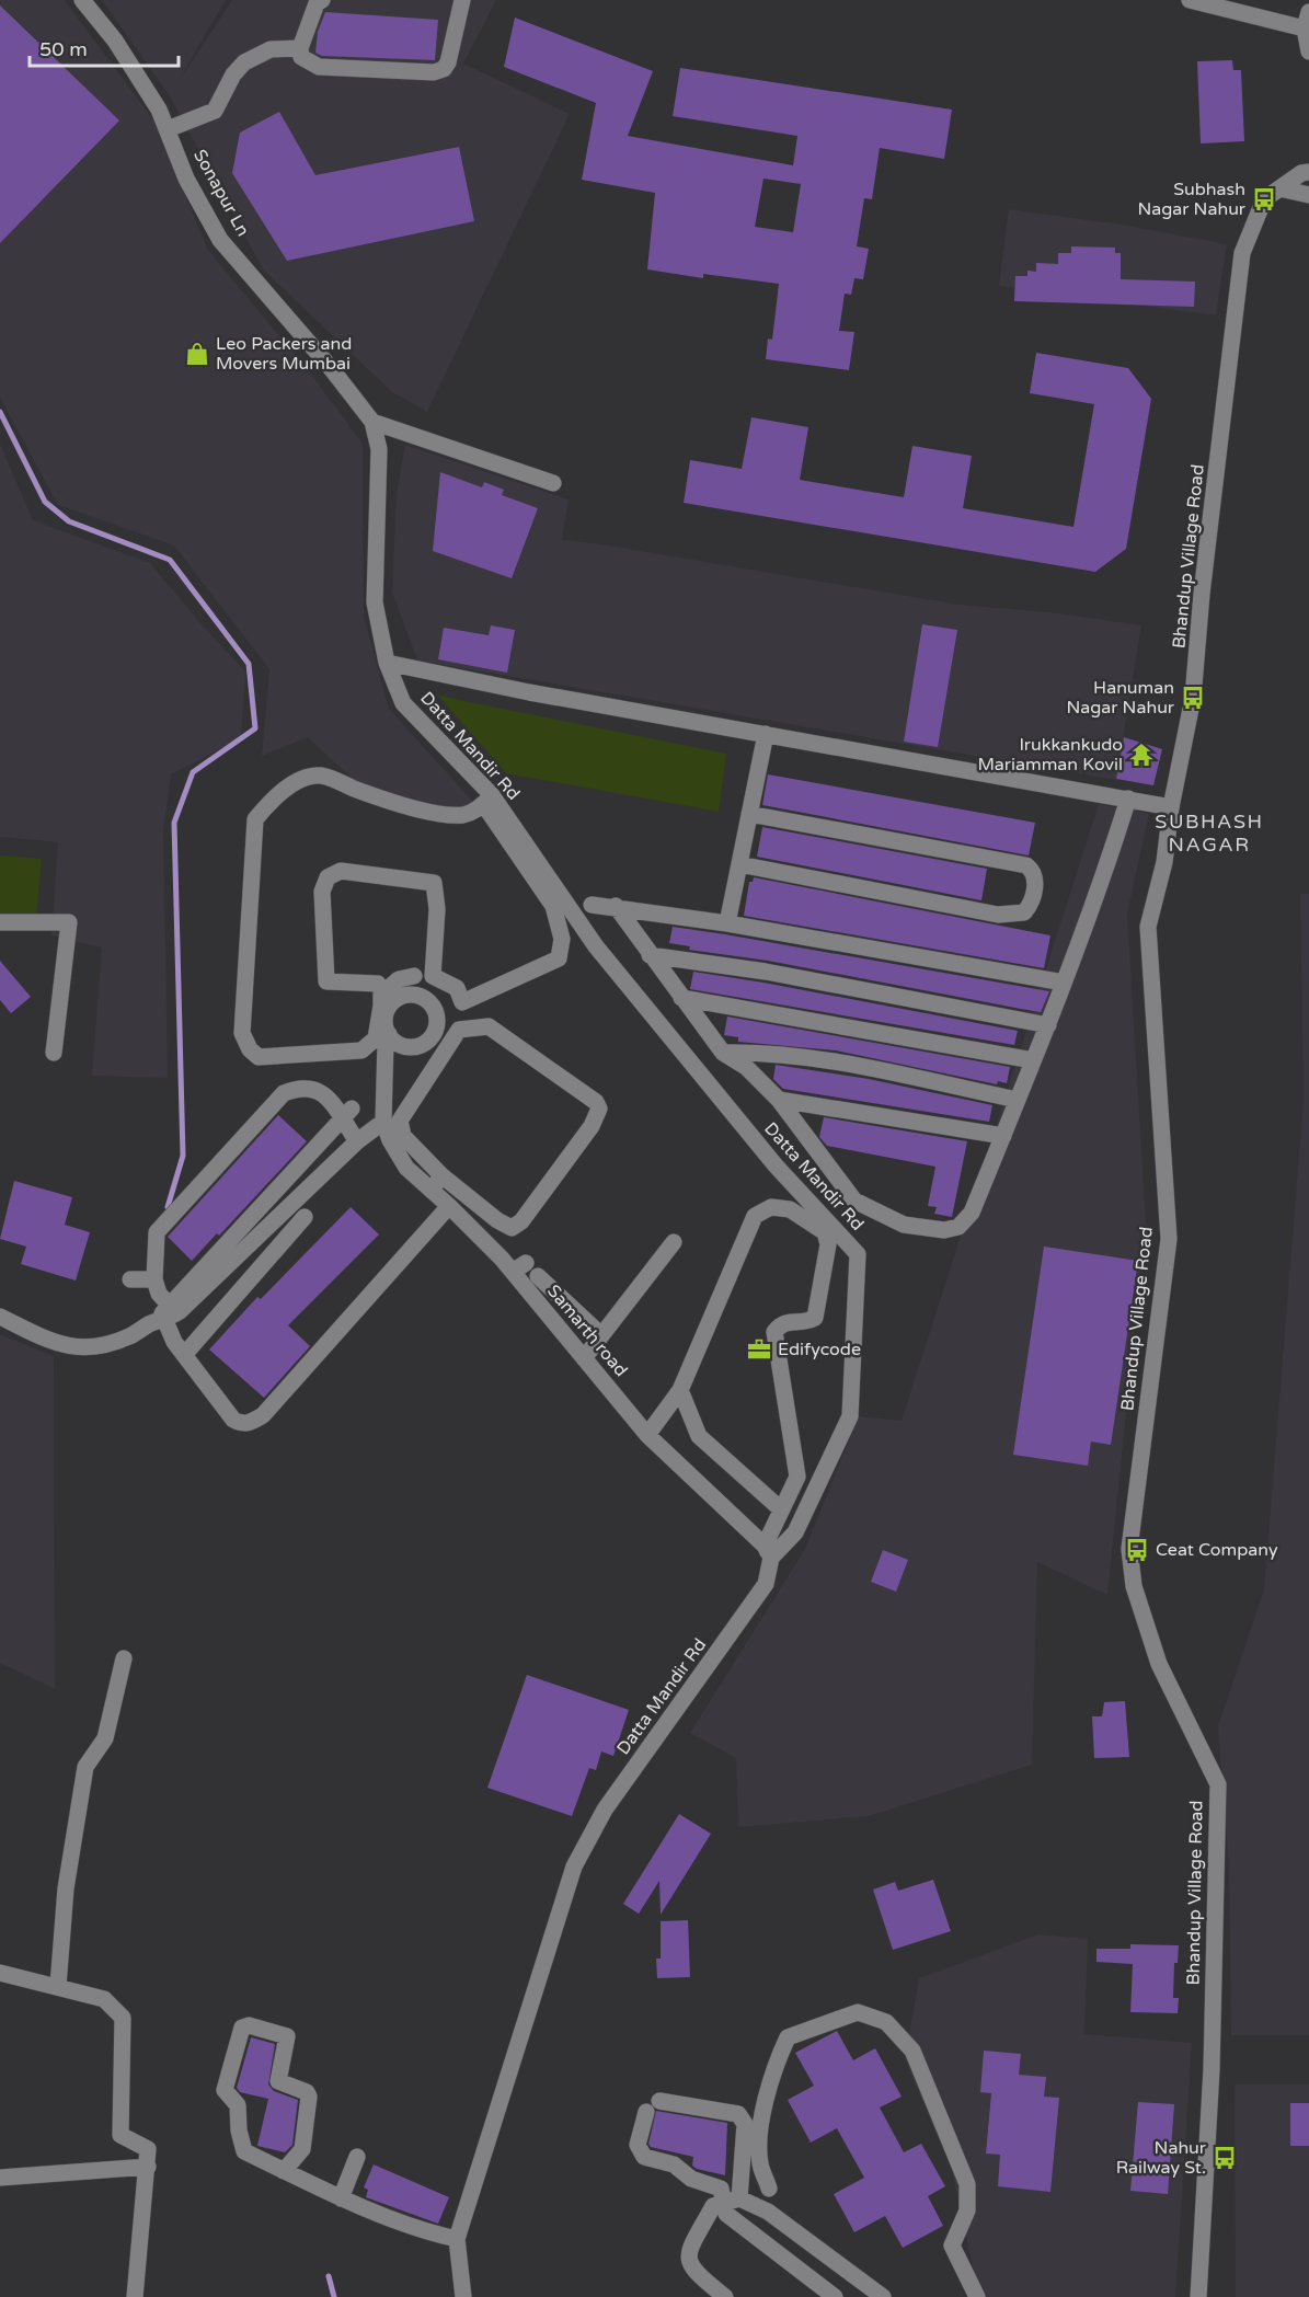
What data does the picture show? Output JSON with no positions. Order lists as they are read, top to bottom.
{
  "streets": {
    "street": [
      "Sonapur Ln",
      "Bhandup Village Road",
      "Datta Mandir Rd",
      "Samarth road"
    ]
  },
  "crossings": [
    ["Sonapur Ln", "Datta Mandir Rd"],
    ["Datta Mandir Rd", "Samarth road"]
  ],
  "districts": ["SUBHASH NAGAR"],
  "places": {
    "bus stop": [
      "Subhash Nagar Nahur",
      "Hanuman Nagar Nahur",
      "Ceat Company",
      "Nahur Railway St."
    ],
    "shop": ["Leo Packers and Movers Mumbai"],
    "temple": ["Irukkankudo Mariamman Kovil"],
    "office": ["Edifycode"]
  },
  "scale_bar": "50 m"
}
